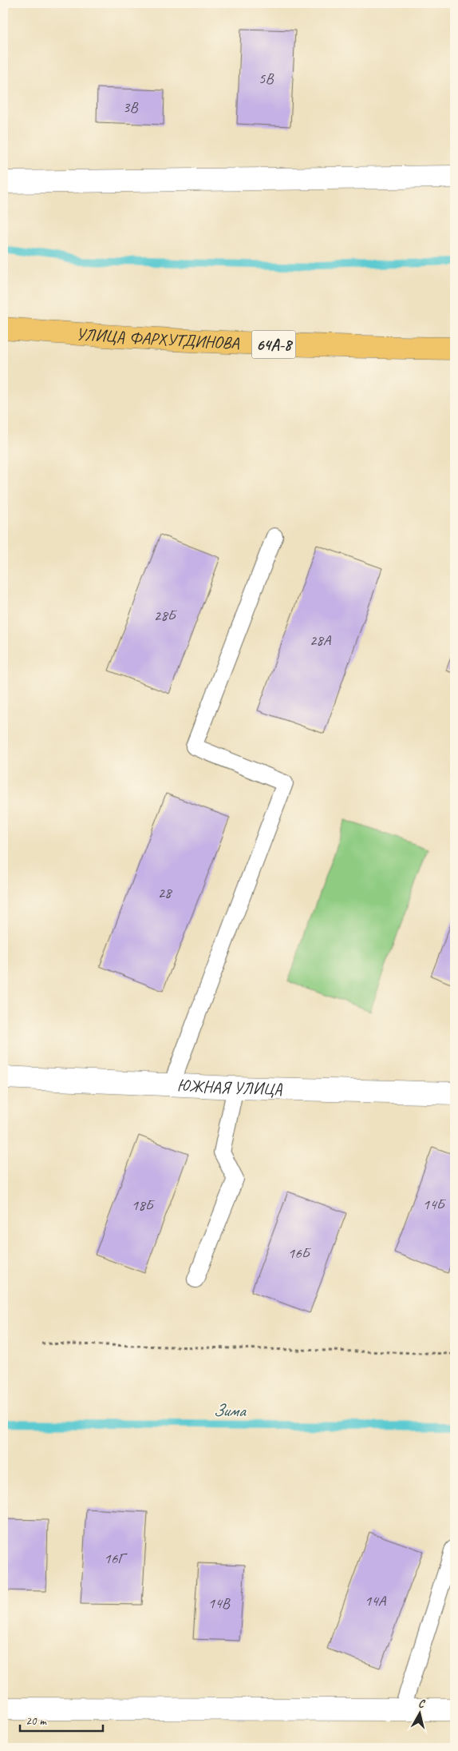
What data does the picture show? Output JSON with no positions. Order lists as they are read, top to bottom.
{
  "streets": {
    "main road": ["УЛИЦА ФАРХУТДИНОВА", "64А-8"],
    "street": ["ЮЖНАЯ УЛИЦА"]
  },
  "water": ["Зима"],
  "house_numbers": [
    "5В",
    "3В",
    "28Б",
    "28А",
    "28",
    "14Б",
    "18Б",
    "16Б",
    "16Г",
    "14А",
    "14В"
  ],
  "scale_bar": "20 m",
  "north": "top"
}
